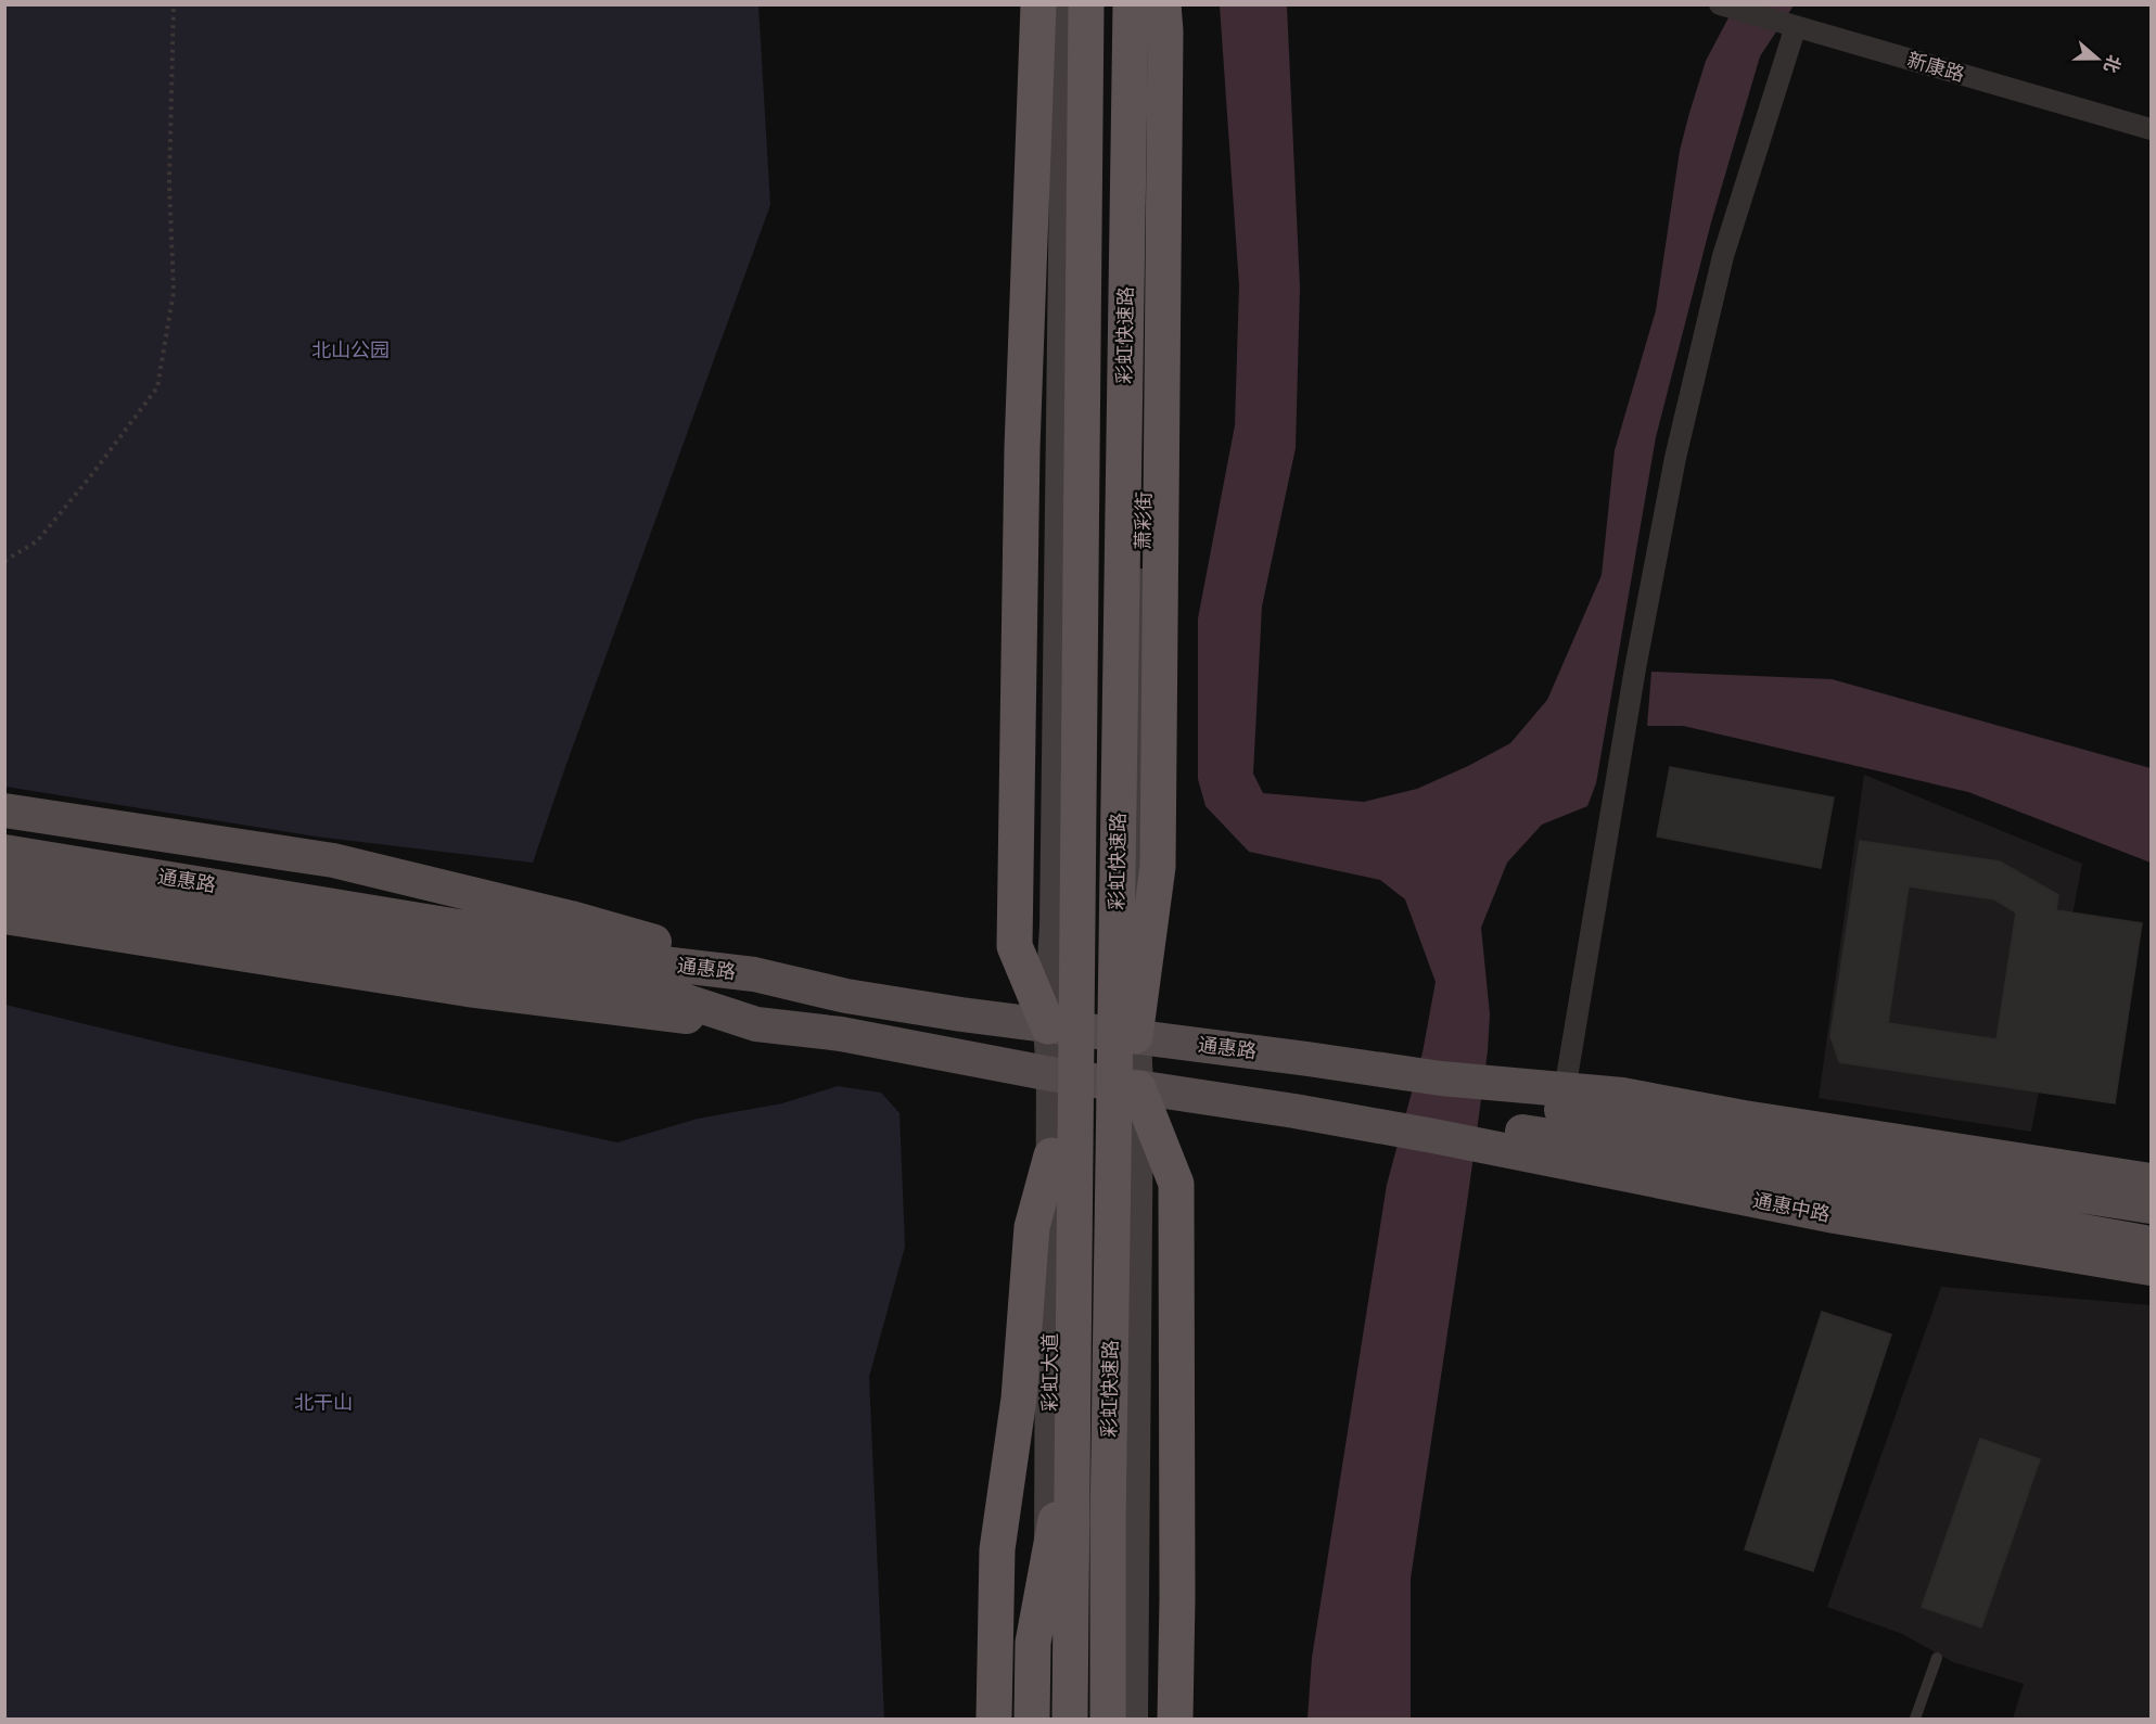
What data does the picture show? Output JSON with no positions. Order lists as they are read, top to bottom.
{
  "streets": {
    "highway": ["彩虹快速路"],
    "main road": [
      "萧彩街",
      "通惠路",
      "通惠中路",
      "彩虹大道"
    ],
    "street": ["新康路"]
  },
  "crossings": [
    ["萧彩街", "通惠路"],
    ["通惠路", "通惠中路"],
    ["通惠路", "彩虹大道"]
  ],
  "parks": ["北山公园", "北干山"],
  "north": "right"
}
